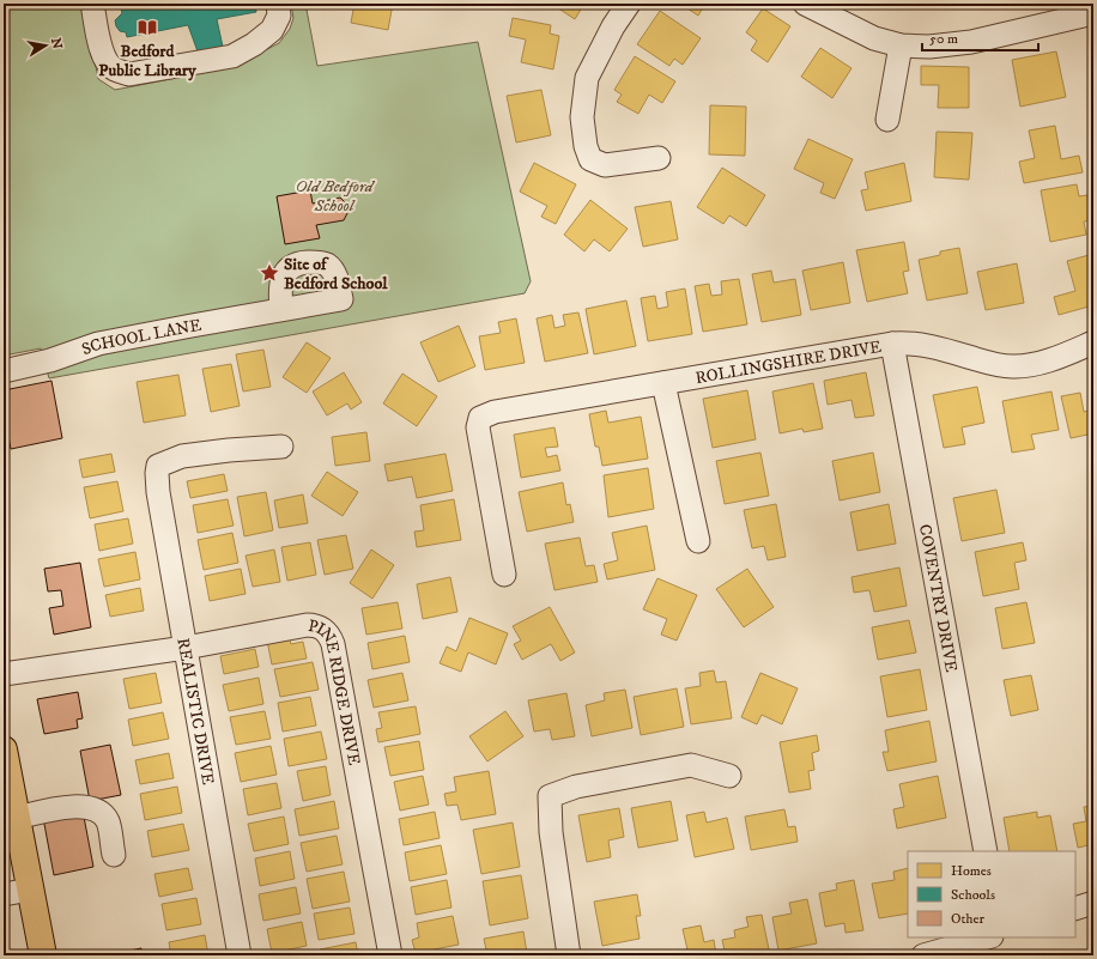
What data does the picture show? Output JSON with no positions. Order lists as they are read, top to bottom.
{
  "streets": {
    "street": [
      "SCHOOL LANE",
      "ROLLINGSHIRE DRIVE",
      "COVENTRY DRIVE",
      "PINE RIDGE DRIVE",
      "REALISTIC DRIVE"
    ]
  },
  "crossings": [
    ["ROLLINGSHIRE DRIVE", "COVENTRY DRIVE"],
    ["PINE RIDGE DRIVE", "REALISTIC DRIVE"]
  ],
  "parks": ["Old Bedford School"],
  "places": {
    "library": ["Bedford Public Library"],
    "place": ["Site of Bedford School"]
  },
  "legend": ["Homes", "Schools", "Other"],
  "scale_bar": "50 m",
  "north": "right"
}
